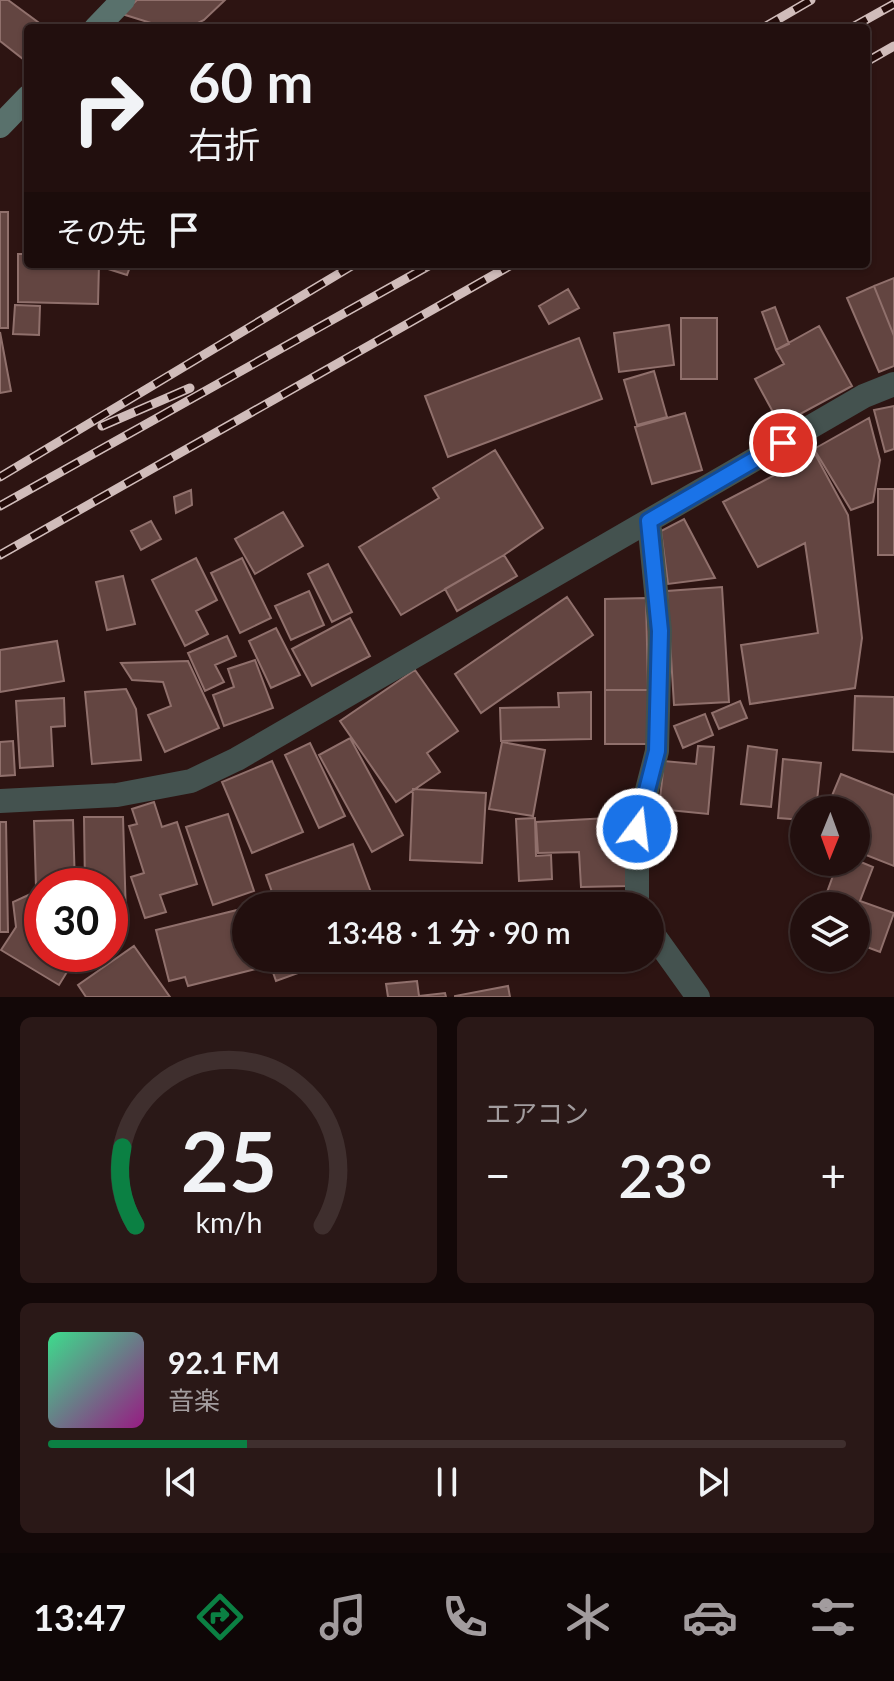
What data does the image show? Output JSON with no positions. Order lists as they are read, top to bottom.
{
  "north": "bottom",
  "page": {
    "turn": ["60 m", "右折"],
    "then": "その先",
    "limit": "30",
    "trip": "13:48 · 1 分 · 90 m",
    "tile": "エアコン",
    "heat": ["−", "23°", "+"],
    "song": ["92.1 FM", "音楽"],
    "tabs": "13:47",
    "gauge": ["25", "km/h"]
  }
}
